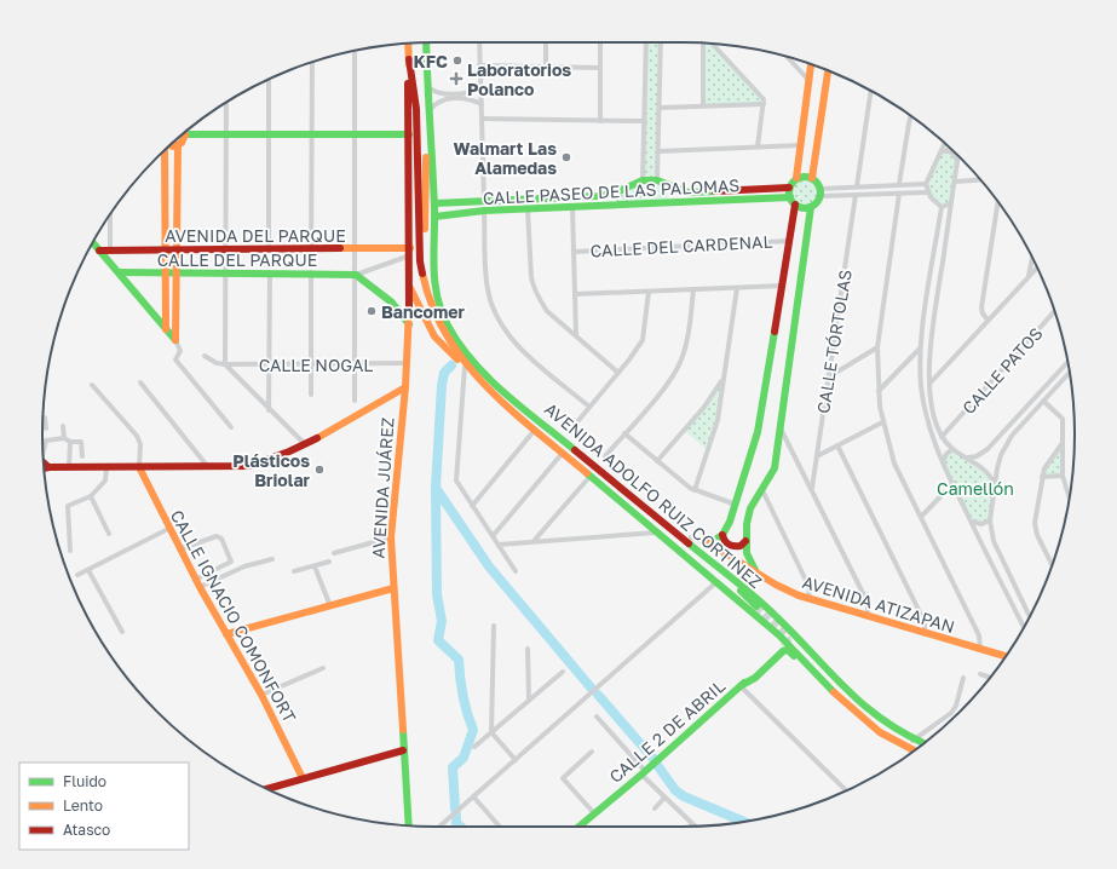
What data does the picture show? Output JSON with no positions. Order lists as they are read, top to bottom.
{
  "streets": {
    "street": [
      "CALLE PASEO DE LAS PALOMAS",
      "AVENIDA DEL PARQUE",
      "CALLE DEL CARDENAL",
      "CALLE DEL PARQUE",
      "CALLE TÓRTOLAS",
      "CALLE NOGAL",
      "CALLE PATOS",
      "AVENIDA JUÁREZ",
      "AVENIDA ADOLFO RUIZ CORTINEZ",
      "AVENIDA ATIZAPAN",
      "CALLE IGNACIO COMONFORT",
      "CALLE 2 DE ABRIL"
    ]
  },
  "crossings": [
    ["CALLE PASEO DE LAS PALOMAS", "AVENIDA ADOLFO RUIZ CORTINEZ"],
    ["AVENIDA DEL PARQUE", "CALLE DEL PARQUE"],
    ["AVENIDA DEL PARQUE", "AVENIDA JUÁREZ"],
    ["CALLE DEL PARQUE", "AVENIDA JUÁREZ"],
    ["CALLE NOGAL", "AVENIDA JUÁREZ"],
    ["AVENIDA JUÁREZ", "AVENIDA ADOLFO RUIZ CORTINEZ"]
  ],
  "parks": ["Camellón"],
  "places": {
    "other": [
      "KFC",
      "Walmart Las Alamedas",
      "Bancomer",
      "Plásticos Briolar"
    ],
    "health": ["Laboratorios Polanco"]
  },
  "legend": ["Fluido", "Lento", "Atasco"]
}
